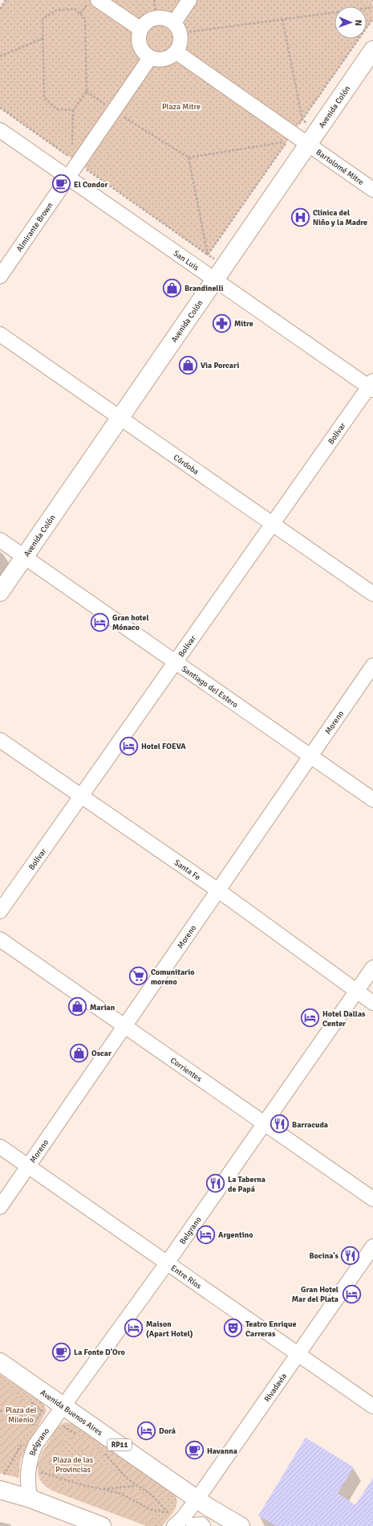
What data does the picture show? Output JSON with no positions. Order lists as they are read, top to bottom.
{
  "streets": {
    "main road": ["Avenida Colón", "Avenida Buenos Aires", "RP11"],
    "street": [
      "Bartolomé Mitre",
      "Almirante Brown",
      "San Luis",
      "Bolívar",
      "Córdoba",
      "Santiago del Estero",
      "Moreno",
      "Santa Fe",
      "Corrientes",
      "Belgrano",
      "Entre Ríos",
      "Rivadavia"
    ]
  },
  "crossings": [
    ["Avenida Colón", "Bartolomé Mitre"],
    ["Avenida Colón", "San Luis"],
    ["Avenida Colón", "Córdoba"],
    ["Avenida Colón", "Santiago del Estero"],
    ["Bartolomé Mitre", "Almirante Brown"],
    ["Almirante Brown", "San Luis"],
    ["San Luis", "Bolívar"],
    ["Bolívar", "Córdoba"],
    ["Bolívar", "Santiago del Estero"],
    ["Bolívar", "Santa Fe"],
    ["Santiago del Estero", "Moreno"],
    ["Moreno", "Santa Fe"],
    ["Moreno", "Corrientes"],
    ["Moreno", "Entre Ríos"],
    ["Santa Fe", "Belgrano"],
    ["Corrientes", "Belgrano"],
    ["Belgrano", "Entre Ríos"],
    ["Belgrano", "Avenida Buenos Aires"],
    ["Entre Ríos", "Rivadavia"],
    ["Rivadavia", "Avenida Buenos Aires"]
  ],
  "parks": ["Plaza Mitre", "Plaza del Milenio", "Plaza de las Provincias"],
  "places": {
    "cafe": ["El Condor", "La Fonte D'Oro", "Havanna"],
    "hospital": ["Clínica del Niño y la Madre"],
    "shop": [
      "Brandinelli",
      "Via Porcari",
      "Marian",
      "Oscar"
    ],
    "pharmacy": ["Mitre"],
    "hotel": [
      "Gran hotel Mónaco",
      "Hotel FOEVA",
      "Hotel Dallas Center",
      "Argentino",
      "Gran Hotel Mar del Plata",
      "Maison (Apart Hotel)",
      "Dorá"
    ],
    "supermarket": ["Comunitario moreno"],
    "restaurant": ["Barracuda", "La Taberna de Papá", "Bocina's"],
    "theatre": ["Teatro Enrique Carreras"]
  },
  "north": "right"
}
